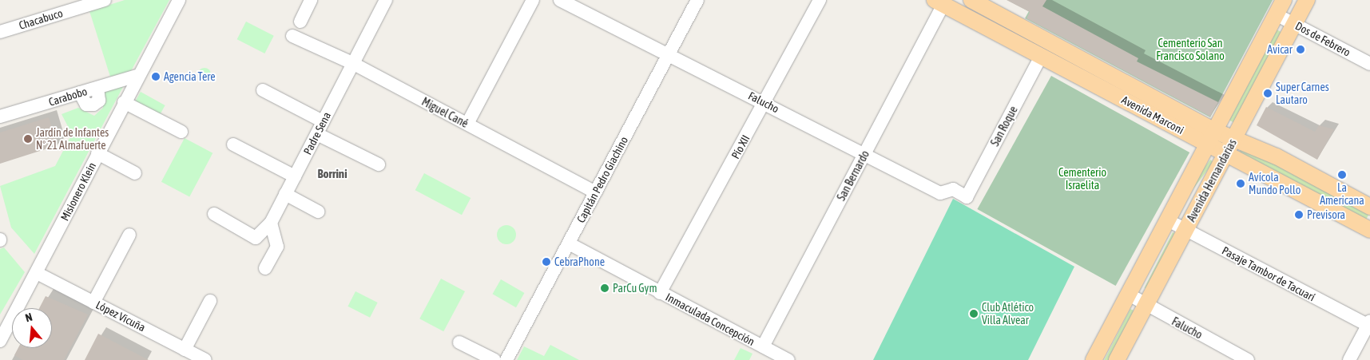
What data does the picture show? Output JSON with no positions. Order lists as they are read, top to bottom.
{
  "streets": {
    "main road": ["Avenida Marconi", "Avenida Hernandarias"],
    "street": [
      "Chacabuco",
      "Dos de Febrero",
      "Carabobo",
      "Falucho",
      "Miguel Cané",
      "San Roque",
      "Padre Sena",
      "Pío XII",
      "San Bernardo",
      "Capitán Pedro Giachino",
      "Misionero Klein",
      "Pasaje Tambor de Tacuarí",
      "López Vicuña",
      "Inmaculada Concepción"
    ]
  },
  "crossings": [
    ["Dos de Febrero", "Avenida Hernandarias"],
    ["Carabobo", "Misionero Klein"],
    ["Falucho", "San Roque"],
    ["Falucho", "Pío XII"],
    ["Falucho", "San Bernardo"],
    ["Falucho", "Capitán Pedro Giachino"],
    ["Falucho", "Avenida Hernandarias"],
    ["Miguel Cané", "Padre Sena"],
    ["Miguel Cané", "Capitán Pedro Giachino"],
    ["Avenida Marconi", "San Roque"],
    ["Avenida Marconi", "San Bernardo"],
    ["Avenida Marconi", "Avenida Hernandarias"],
    ["Pío XII", "Inmaculada Concepción"],
    ["San Bernardo", "Inmaculada Concepción"],
    ["Capitán Pedro Giachino", "Inmaculada Concepción"],
    ["Avenida Hernandarias", "Pasaje Tambor de Tacuarí"],
    ["Misionero Klein", "López Vicuña"]
  ],
  "districts": ["Borrini"],
  "parks": ["Cementerio San Francisco Solano", "Cementerio Israelita"],
  "places": [
    "Avicar",
    "Agencia Tere",
    "Super Carnes Lautaro",
    "Jardín de Infantes N° 21 Almafuerte",
    "La Americana",
    "Avícola Mundo Pollo",
    "Previsora",
    "CebraPhone",
    "ParCu Gym",
    "Club Atlético Villa Alvear"
  ],
  "north": "top"
}
